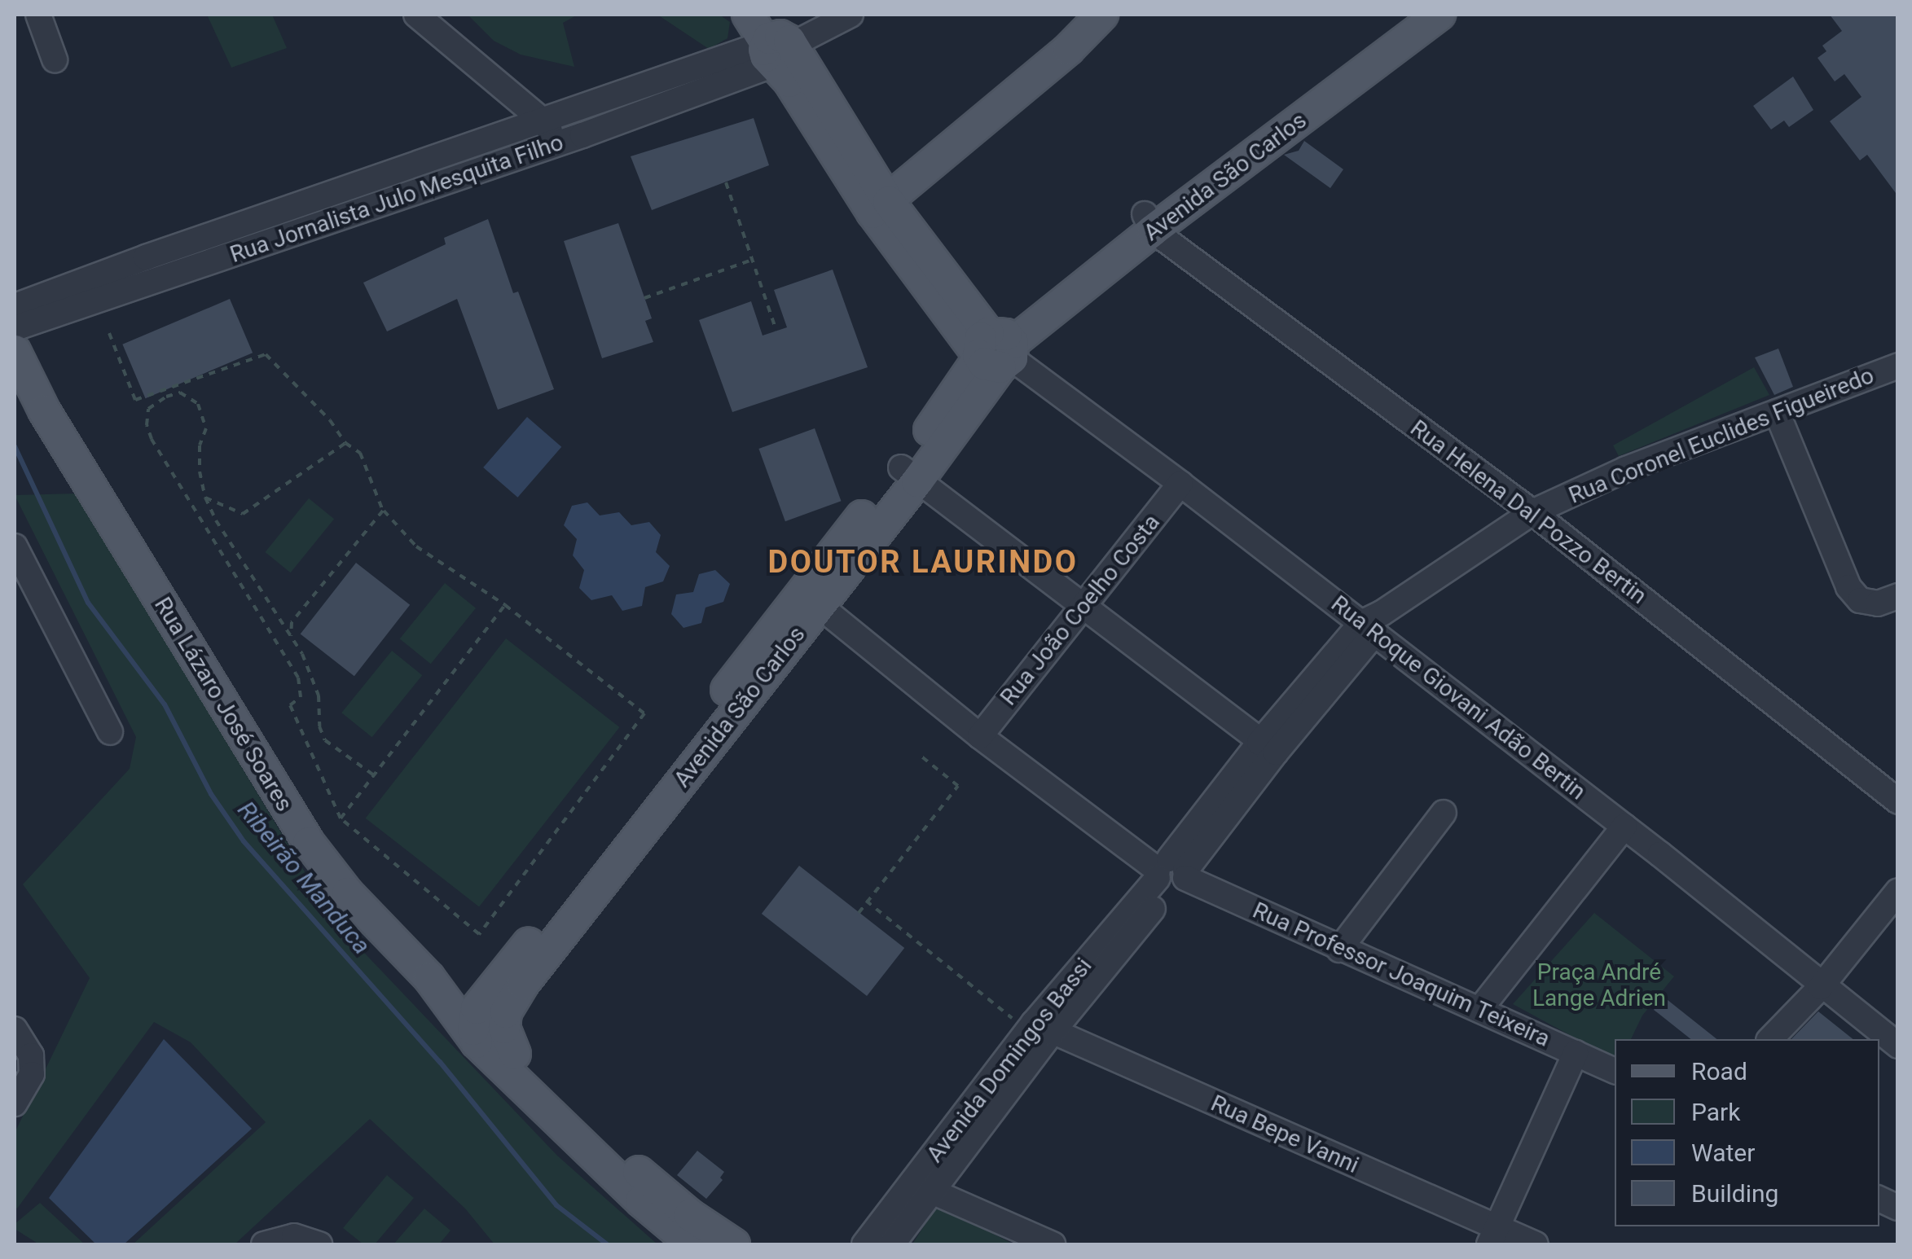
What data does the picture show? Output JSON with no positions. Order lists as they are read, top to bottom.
{
  "streets": {
    "main road": ["Avenida São Carlos", "Rua Lázaro José Soares"],
    "street": [
      "Rua Jornalista Julo Mesquita Filho",
      "Rua Coronel Euclides Figueiredo",
      "Rua Helena Dal Pozzo Bertin",
      "Rua João Coelho Costa",
      "Rua Roque Giovani Adão Bertin",
      "Rua Professor Joaquim Teixeira",
      "Avenida Domingos Bassi",
      "Rua Bepe Vanni"
    ]
  },
  "crossings": [
    ["Avenida São Carlos", "Rua Helena Dal Pozzo Bertin"],
    ["Avenida São Carlos", "Rua Roque Giovani Adão Bertin"],
    ["Avenida São Carlos", "Rua Lázaro José Soares"],
    ["Avenida São Carlos", "Rua Professor Joaquim Teixeira"],
    ["Rua Coronel Euclides Figueiredo", "Rua Helena Dal Pozzo Bertin"],
    ["Rua Coronel Euclides Figueiredo", "Rua Roque Giovani Adão Bertin"],
    ["Rua Coronel Euclides Figueiredo", "Avenida Domingos Bassi"],
    ["Rua João Coelho Costa", "Rua Roque Giovani Adão Bertin"],
    ["Rua João Coelho Costa", "Rua Professor Joaquim Teixeira"],
    ["Rua Roque Giovani Adão Bertin", "Avenida Domingos Bassi"],
    ["Rua Professor Joaquim Teixeira", "Avenida Domingos Bassi"],
    ["Avenida Domingos Bassi", "Rua Bepe Vanni"]
  ],
  "districts": ["DOUTOR LAURINDO"],
  "water": ["Ribeirão Manduca"],
  "parks": ["Praça André Lange Adrien"],
  "legend": [
    "Road",
    "Park",
    "Water",
    "Building"
  ]
}
